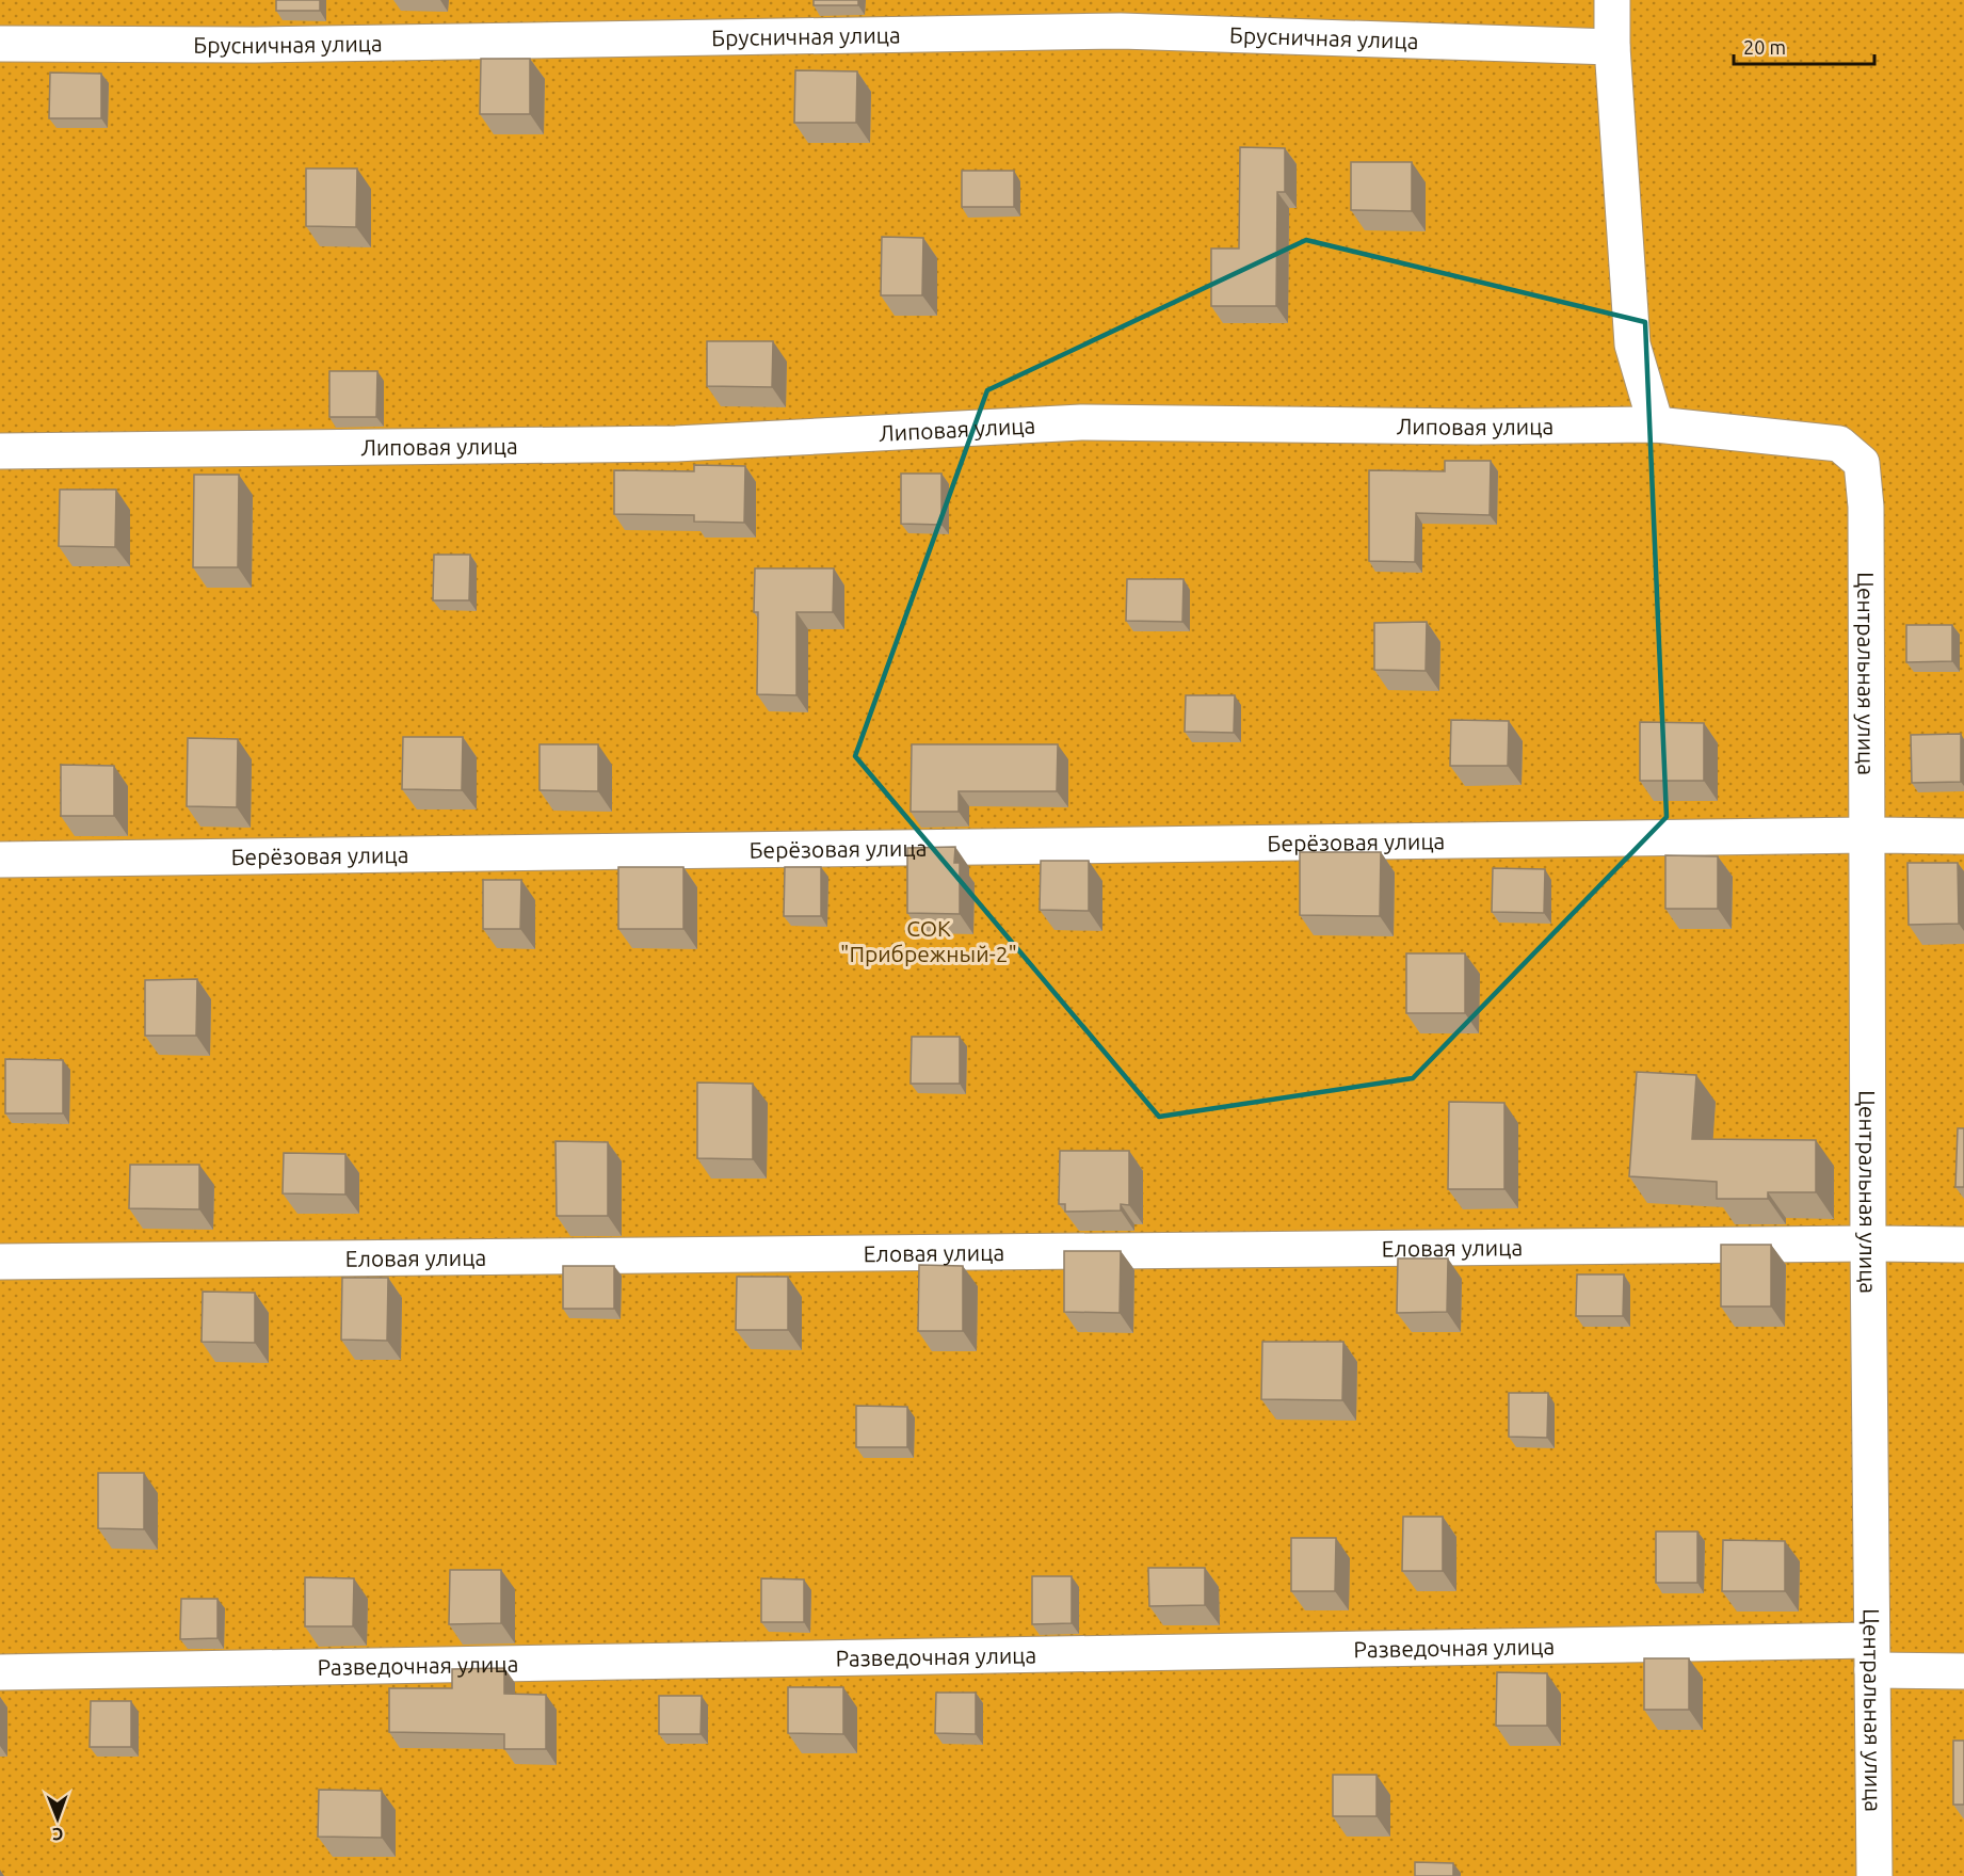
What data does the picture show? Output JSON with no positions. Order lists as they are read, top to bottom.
{
  "streets": {
    "street": [
      "Брусничная улица",
      "Липовая улица",
      "Центральная улица",
      "Берёзовая улица",
      "Еловая улица",
      "Разведочная улица"
    ]
  },
  "crossings": [
    ["Липовая улица", "Центральная улица"],
    ["Центральная улица", "Берёзовая улица"],
    ["Центральная улица", "Еловая улица"],
    ["Центральная улица", "Разведочная улица"]
  ],
  "parks": ["СОК \"Прибрежный-2\""],
  "scale_bar": "20 m",
  "north": "bottom"
}
